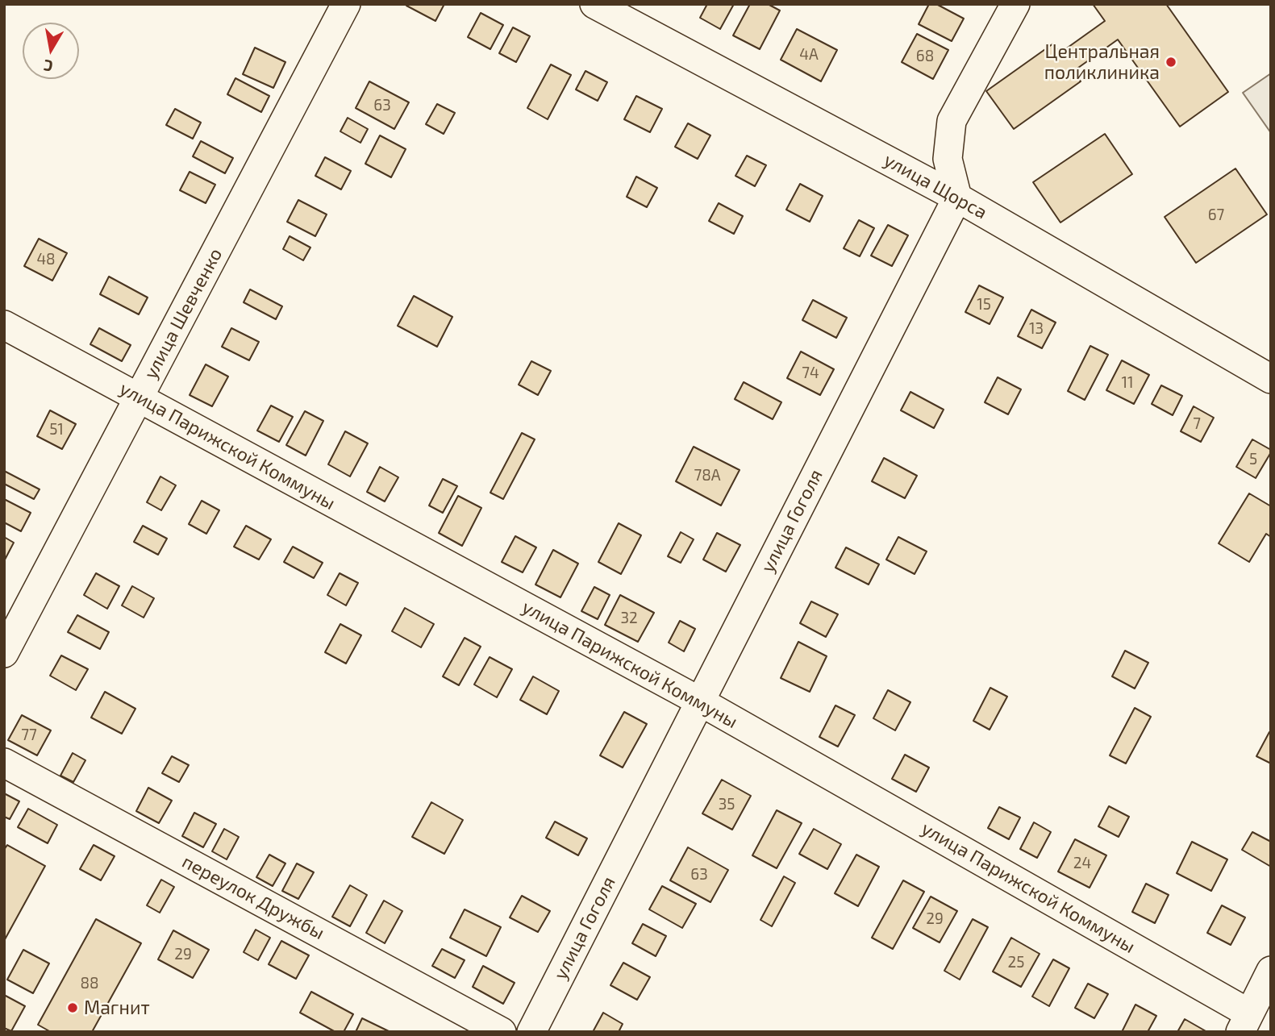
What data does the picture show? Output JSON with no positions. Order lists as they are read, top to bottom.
{
  "streets": {
    "street": [
      "улица Щорса",
      "улица Шевченко",
      "улица Парижской Коммуны",
      "улица Гоголя",
      "переулок Дружбы"
    ]
  },
  "crossings": [
    ["улица Щорса", "улица Гоголя"],
    ["улица Шевченко", "улица Парижской Коммуны"],
    ["улица Парижской Коммуны", "улица Гоголя"]
  ],
  "places": ["Центральная поликлиника", "Магнит"],
  "house_numbers": [
    "4А",
    "68",
    "63",
    "67",
    "48",
    "15",
    "13",
    "74",
    "11",
    "7",
    "51",
    "5",
    "78А",
    "32",
    "77",
    "35",
    "24",
    "63",
    "29",
    "29",
    "25",
    "88"
  ],
  "north": "bottom"
}
